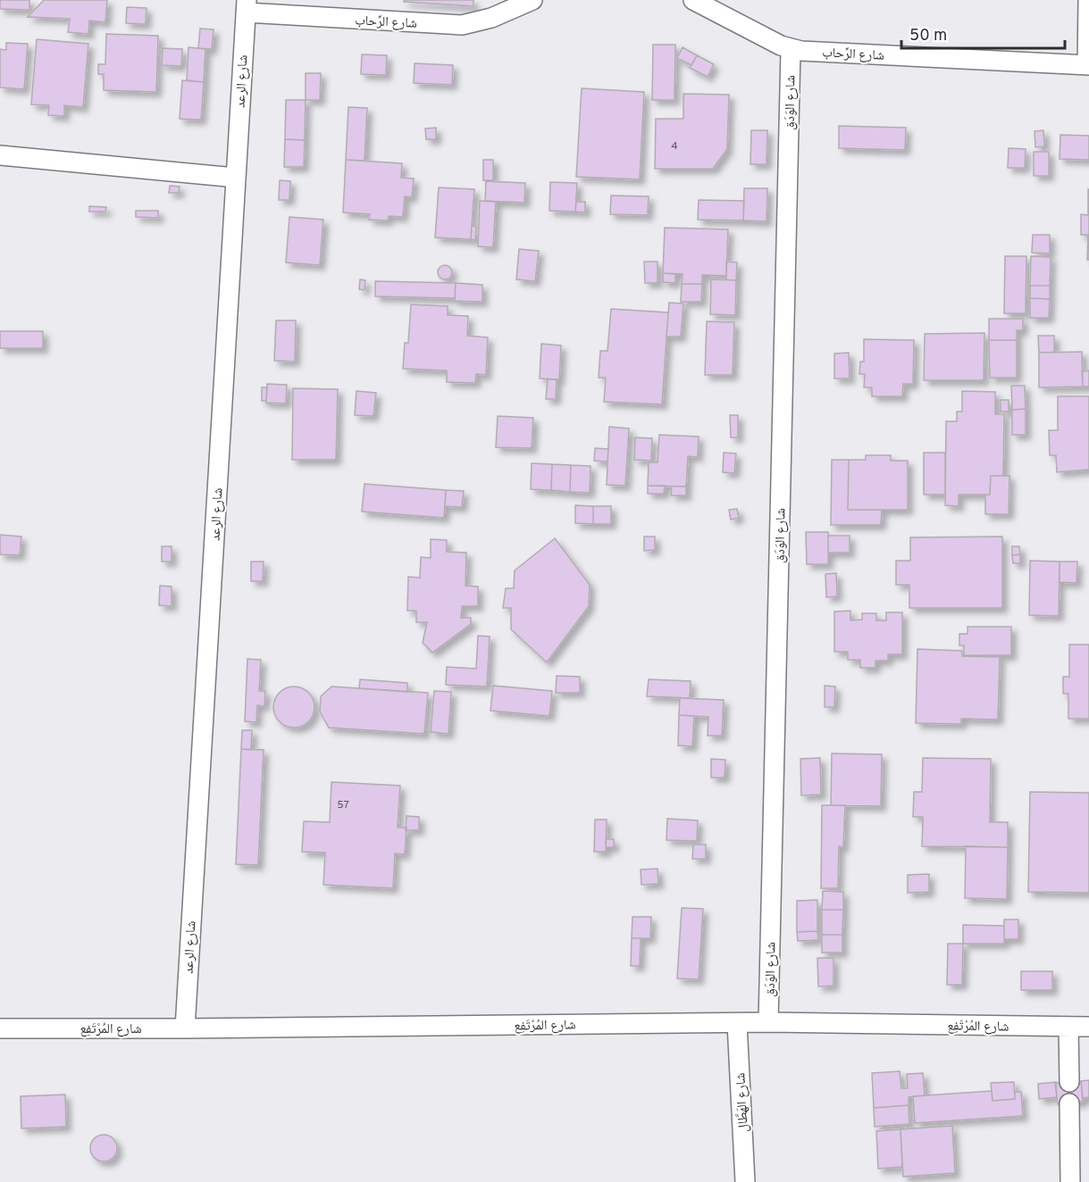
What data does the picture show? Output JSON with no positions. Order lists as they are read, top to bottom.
{
  "streets": {
    "street": [
      "شارع الرِّحاب",
      "شارع الرعد",
      "شارع الوَدَق",
      "شارع المُرْتَفِع",
      "شارع الهَطَّال"
    ]
  },
  "crossings": [
    ["شارع الرِّحاب", "شارع الرعد"],
    ["شارع الرِّحاب", "شارع الوَدَق"],
    ["شارع الرعد", "شارع المُرْتَفِع"],
    ["شارع الوَدَق", "شارع المُرْتَفِع"],
    ["شارع المُرْتَفِع", "شارع الهَطَّال"]
  ],
  "house_numbers": ["4", "57"],
  "scale_bar": "50 m"
}
